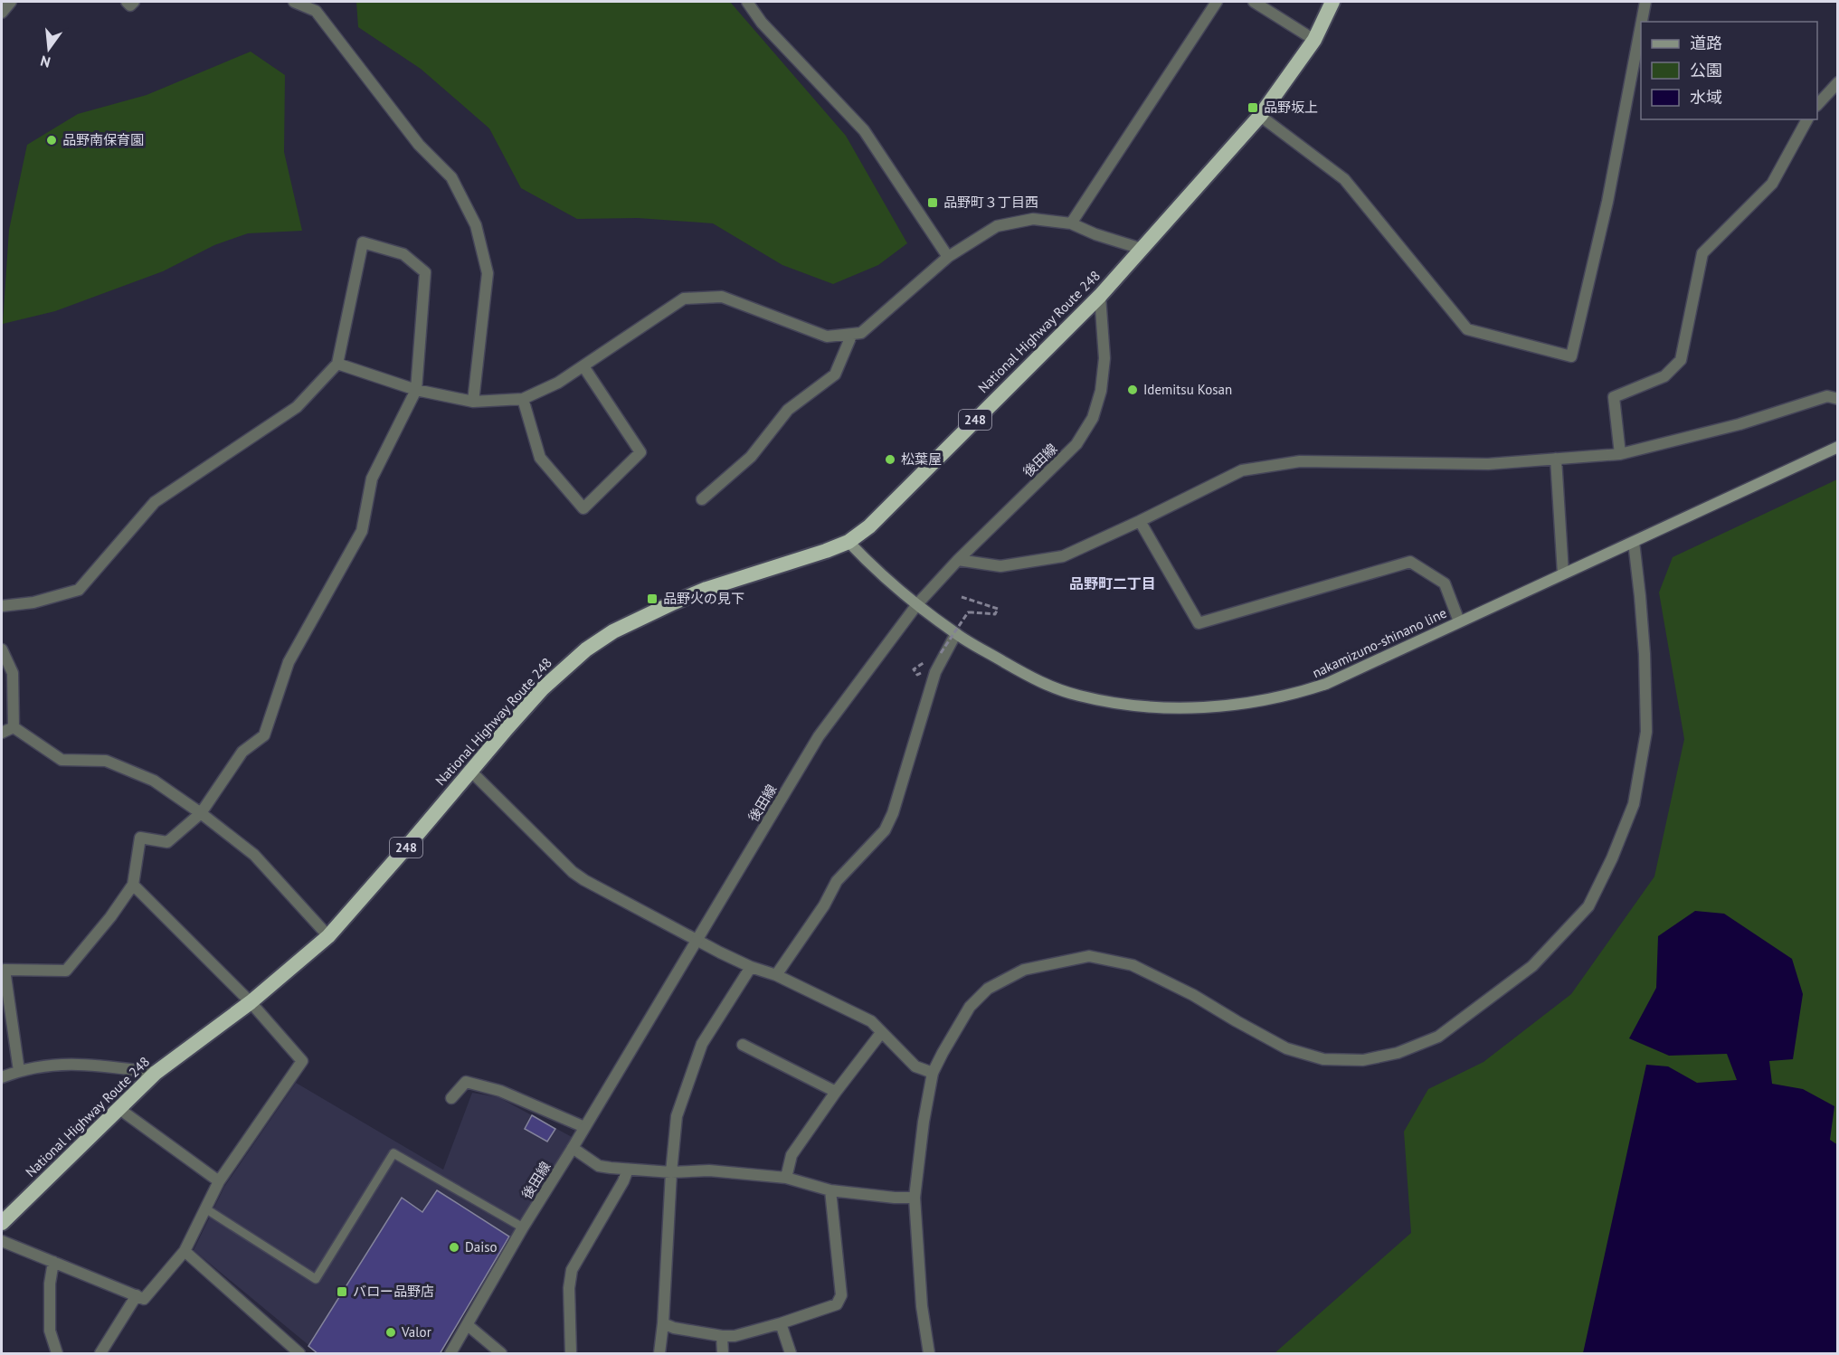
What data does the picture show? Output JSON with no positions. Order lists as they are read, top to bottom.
{
  "streets": {
    "highway": ["National Highway Route 248", "248"],
    "main road": ["nakamizuno-shinano line"],
    "street": ["後田線"]
  },
  "crossings": [
    ["National Highway Route 248", "後田線"],
    ["National Highway Route 248", "nakamizuno-shinano line"],
    ["後田線", "nakamizuno-shinano line"]
  ],
  "districts": ["品野町二丁目"],
  "places": {
    "transit": [
      "品野坂上",
      "品野町３丁目西",
      "品野火の見下",
      "バロー品野店"
    ],
    "other": [
      "品野南保育園",
      "Idemitsu Kosan",
      "松葉屋",
      "Daiso",
      "Valor"
    ]
  },
  "legend": ["道路", "公園", "水域"],
  "north": "bottom"
}
